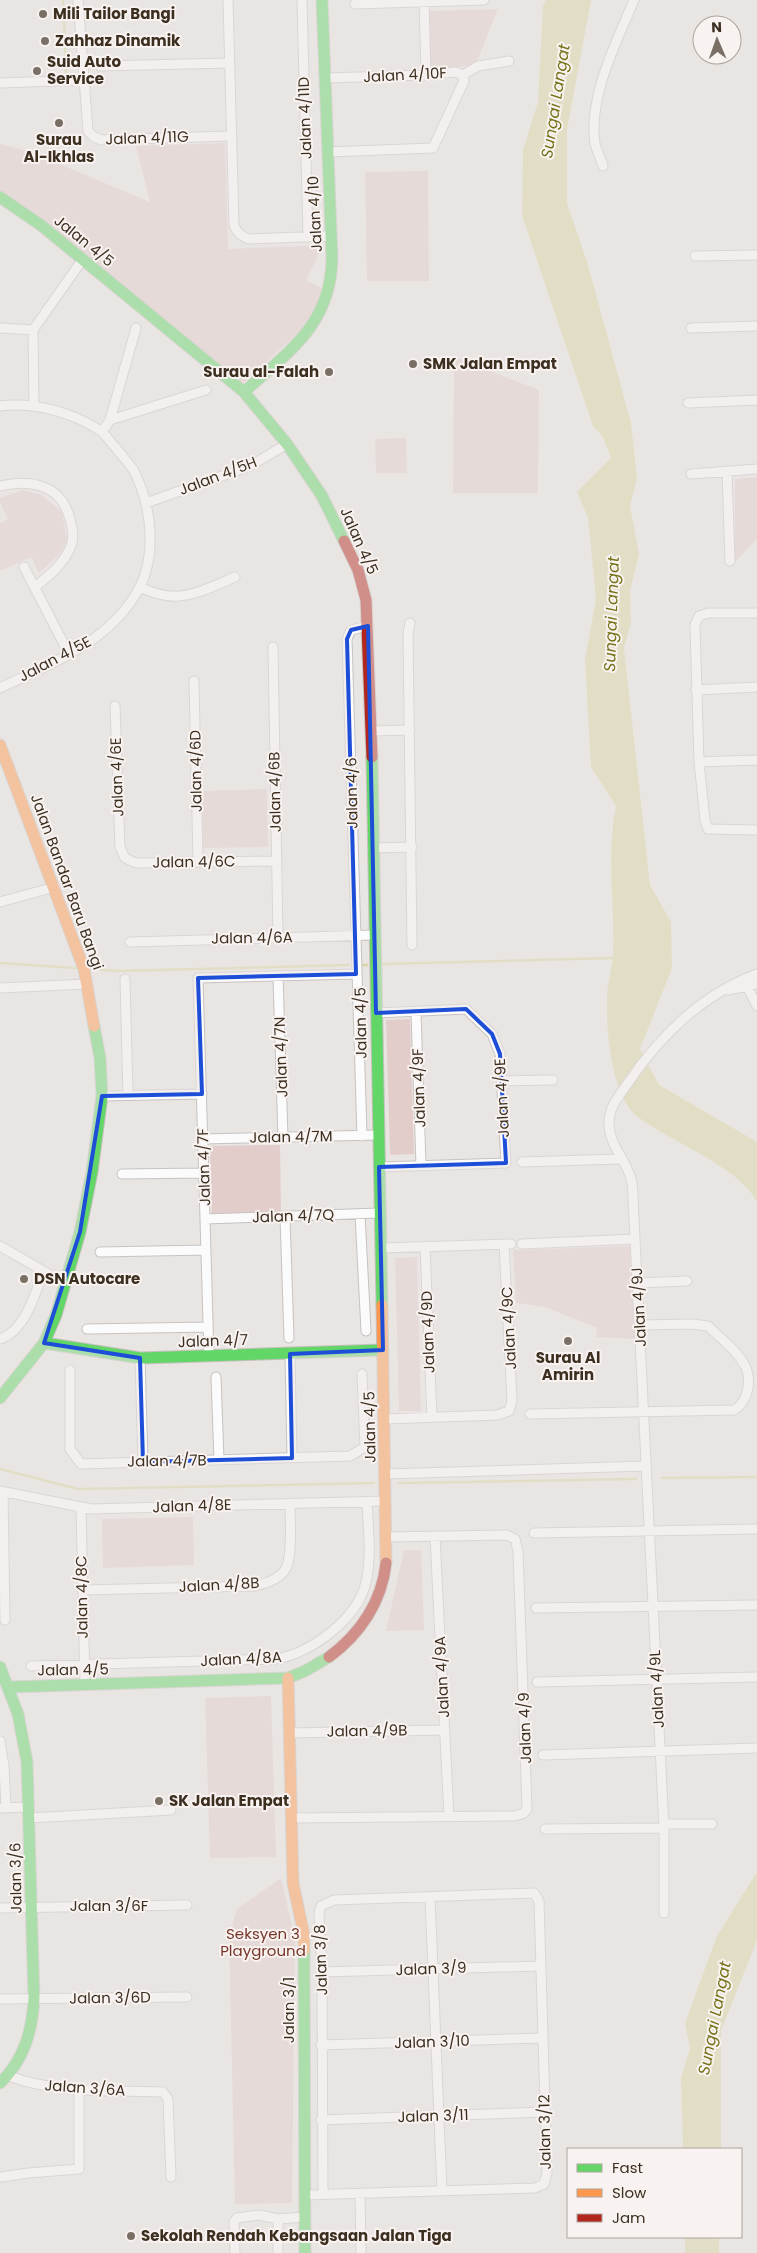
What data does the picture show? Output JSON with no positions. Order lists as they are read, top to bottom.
{
  "streets": {
    "street": [
      "Jalan 4/10F",
      "Jalan 4/11D",
      "Jalan 4/11G",
      "Jalan 4/10",
      "Jalan 4/5",
      "Jalan 4/5H",
      "Jalan 4/5E",
      "Jalan 4/6D",
      "Jalan 4/6E",
      "Jalan 4/6B",
      "Jalan 4/6",
      "Jalan 4/6C",
      "Jalan Bandar Baru Bangi",
      "Jalan 4/6A",
      "Jalan 4/7N",
      "Jalan 4/9F",
      "Jalan 4/9E",
      "Jalan 4/7M",
      "Jalan 4/7F",
      "Jalan 4/7Q",
      "Jalan 4/9J",
      "Jalan 4/9C",
      "Jalan 4/9D",
      "Jalan 4/7",
      "Jalan 4/7B",
      "Jalan 4/8E",
      "Jalan 4/8B",
      "Jalan 4/8C",
      "Jalan 4/8A",
      "Jalan 4/9A",
      "Jalan 4/9L",
      "Jalan 4/9",
      "Jalan 4/9B",
      "Jalan 3/6",
      "Jalan 3/6F",
      "Jalan 3/8",
      "Jalan 3/9",
      "Jalan 3/6D",
      "Jalan 3/1",
      "Jalan 3/10",
      "Jalan 3/6A",
      "Jalan 3/11",
      "Jalan 3/12"
    ]
  },
  "crossings": [
    ["Jalan 4/10F", "Jalan 4/10"],
    ["Jalan 4/10", "Jalan 4/5"],
    ["Jalan 4/5", "Jalan 4/5H"],
    ["Jalan 4/5", "Jalan 4/6"],
    ["Jalan 4/5", "Jalan 4/6A"],
    ["Jalan 4/5", "Jalan 4/9E"],
    ["Jalan 4/5", "Jalan 4/7M"],
    ["Jalan 4/5", "Jalan 4/7Q"],
    ["Jalan 4/5", "Jalan 4/9C"],
    ["Jalan 4/5", "Jalan 4/7"],
    ["Jalan 4/5", "Jalan 4/8E"],
    ["Jalan 4/5", "Jalan 4/8C"],
    ["Jalan 4/5", "Jalan 4/9"],
    ["Jalan 4/5", "Jalan 3/6"],
    ["Jalan 4/5", "Jalan 3/1"],
    ["Jalan 4/5H", "Jalan 4/5E"],
    ["Jalan 4/6D", "Jalan 4/6C"],
    ["Jalan 4/6E", "Jalan 4/6C"],
    ["Jalan 4/6B", "Jalan 4/6C"],
    ["Jalan 4/6B", "Jalan 4/6A"],
    ["Jalan 4/6", "Jalan 4/6A"],
    ["Jalan 4/6", "Jalan 4/7M"],
    ["Jalan Bandar Baru Bangi", "Jalan 4/7"],
    ["Jalan 4/7N", "Jalan 4/7M"],
    ["Jalan 4/7N", "Jalan 4/7F"],
    ["Jalan 4/9F", "Jalan 4/9E"],
    ["Jalan 4/7M", "Jalan 4/7F"],
    ["Jalan 4/7F", "Jalan 4/7Q"],
    ["Jalan 4/7F", "Jalan 4/7"],
    ["Jalan 4/9J", "Jalan 4/9L"],
    ["Jalan 4/9C", "Jalan 4/9D"],
    ["Jalan 4/8E", "Jalan 4/8B"],
    ["Jalan 4/8E", "Jalan 4/8C"],
    ["Jalan 4/8E", "Jalan 4/8A"],
    ["Jalan 4/8B", "Jalan 4/8C"],
    ["Jalan 4/8C", "Jalan 4/8A"],
    ["Jalan 4/9A", "Jalan 4/9"],
    ["Jalan 4/9A", "Jalan 4/9B"],
    ["Jalan 4/9", "Jalan 3/1"],
    ["Jalan 4/9B", "Jalan 3/1"],
    ["Jalan 3/6", "Jalan 3/6F"],
    ["Jalan 3/6", "Jalan 3/6D"],
    ["Jalan 3/6", "Jalan 3/6A"],
    ["Jalan 3/8", "Jalan 3/9"],
    ["Jalan 3/8", "Jalan 3/10"],
    ["Jalan 3/8", "Jalan 3/11"],
    ["Jalan 3/8", "Jalan 3/12"],
    ["Jalan 3/9", "Jalan 3/12"],
    ["Jalan 3/1", "Jalan 3/12"],
    ["Jalan 3/10", "Jalan 3/12"],
    ["Jalan 3/11", "Jalan 3/12"]
  ],
  "water": ["Sungai Langat"],
  "parks": ["Seksyen 3 Playground"],
  "places": [
    "Mili Tailor Bangi",
    "Zahhaz Dinamik",
    "Suid Auto Service",
    "Surau Al-Ikhlas",
    "SMK Jalan Empat",
    "Surau al-Falah",
    "DSN Autocare",
    "Surau Al Amirin",
    "SK Jalan Empat",
    "Sekolah Rendah Kebangsaan Jalan Tiga"
  ],
  "legend": ["Fast", "Slow", "Jam"],
  "north": "top"
}
